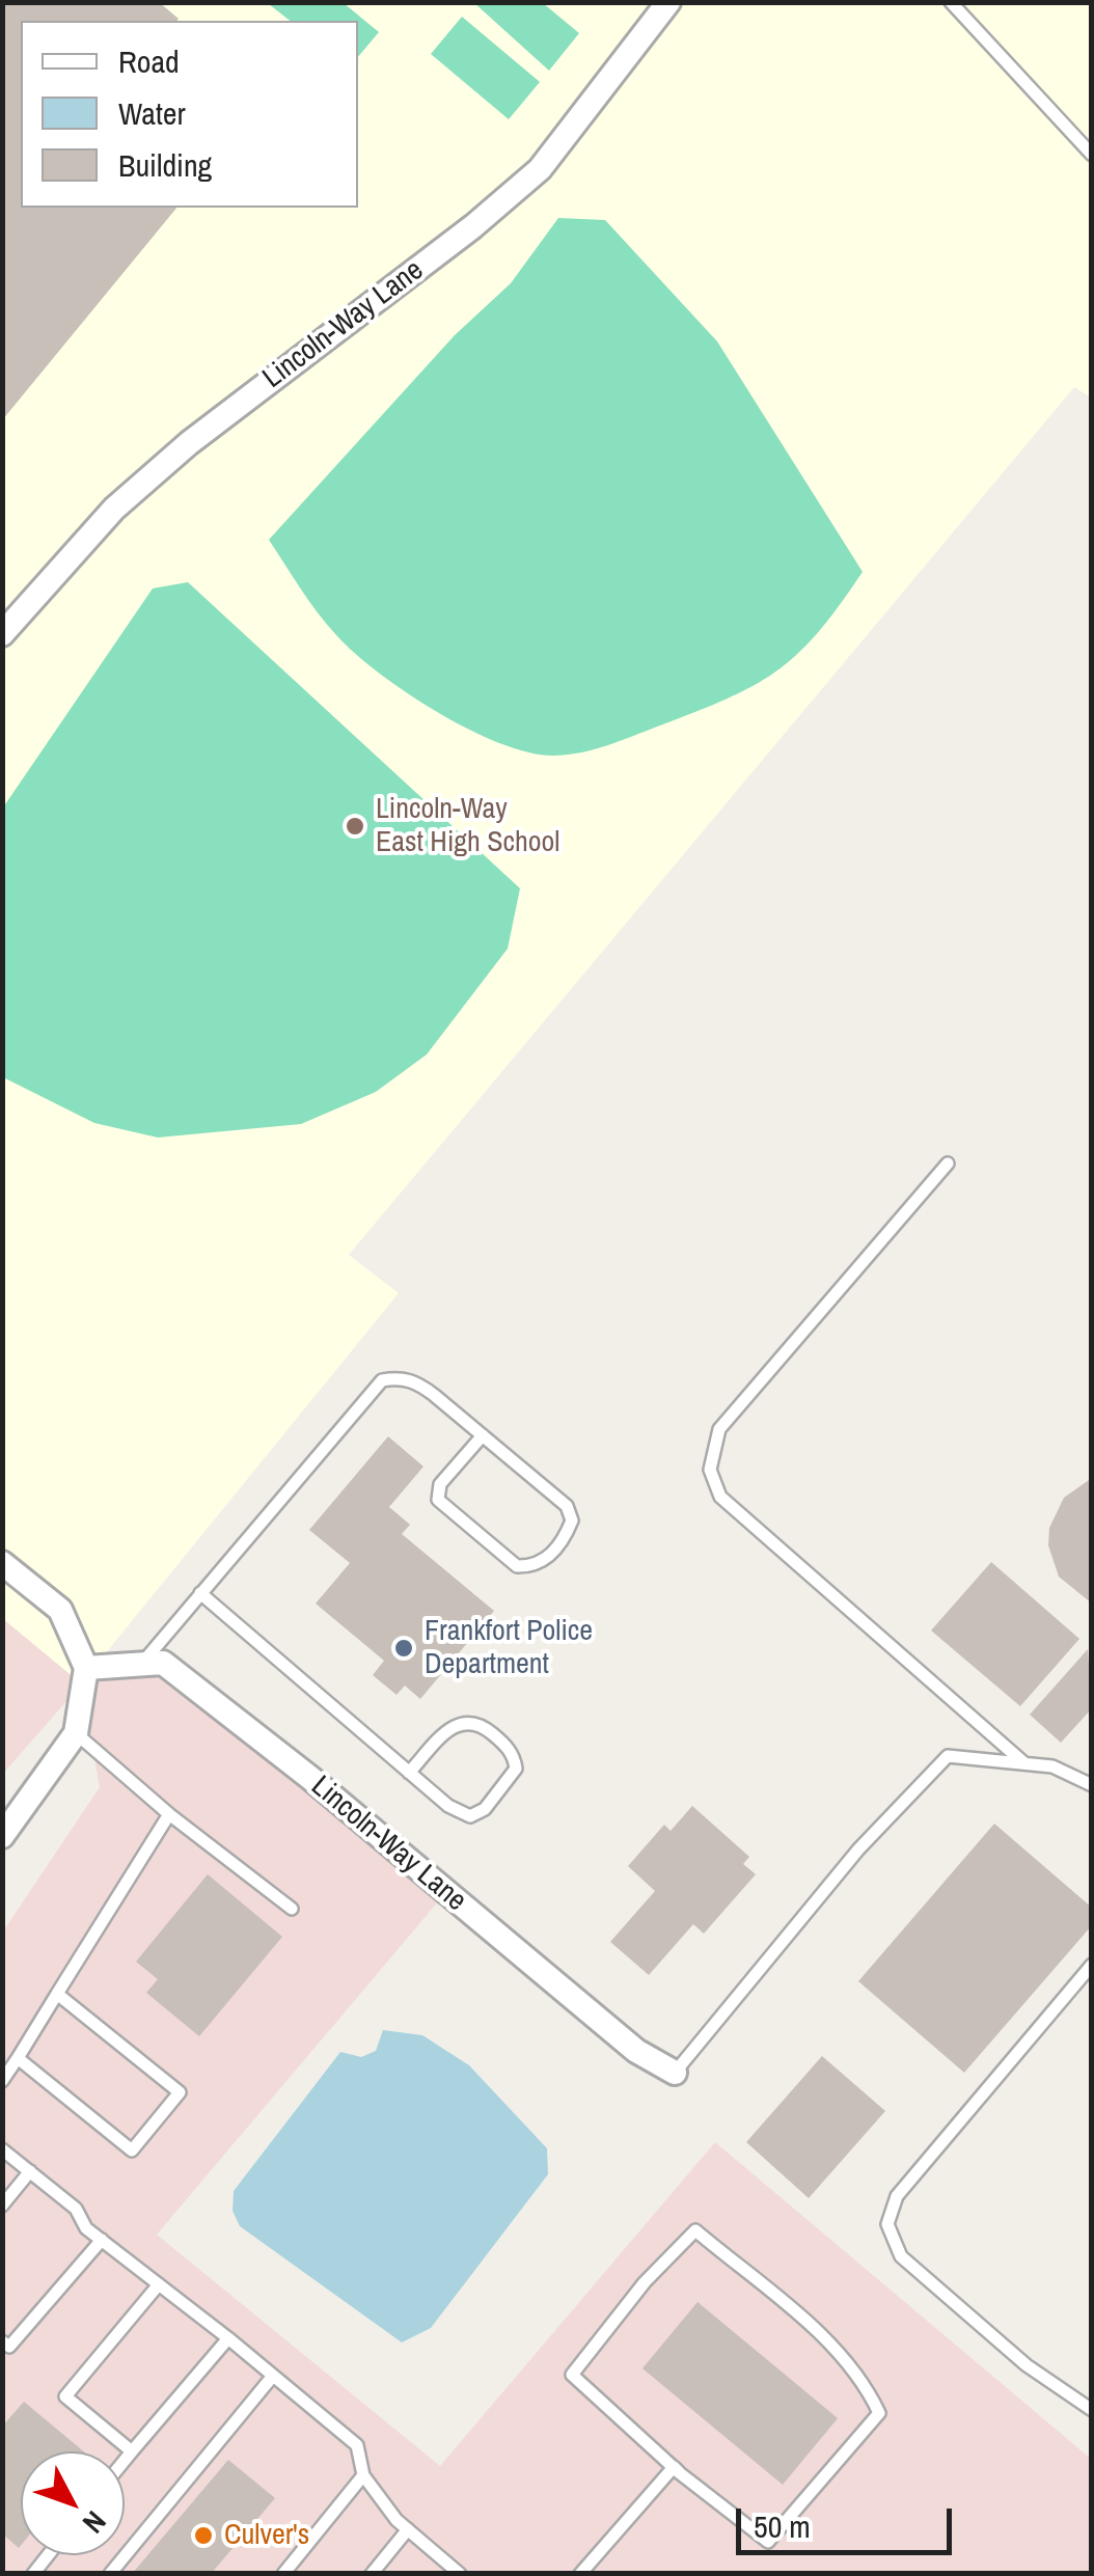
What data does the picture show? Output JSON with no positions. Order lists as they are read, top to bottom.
{
  "streets": {
    "street": ["Lincoln-Way Lane"]
  },
  "places": ["Lincoln-Way East High School", "Frankfort Police Department", "Culver's"],
  "legend": ["Road", "Water", "Building"],
  "scale_bar": "50 m",
  "north": "bottom right"
}
